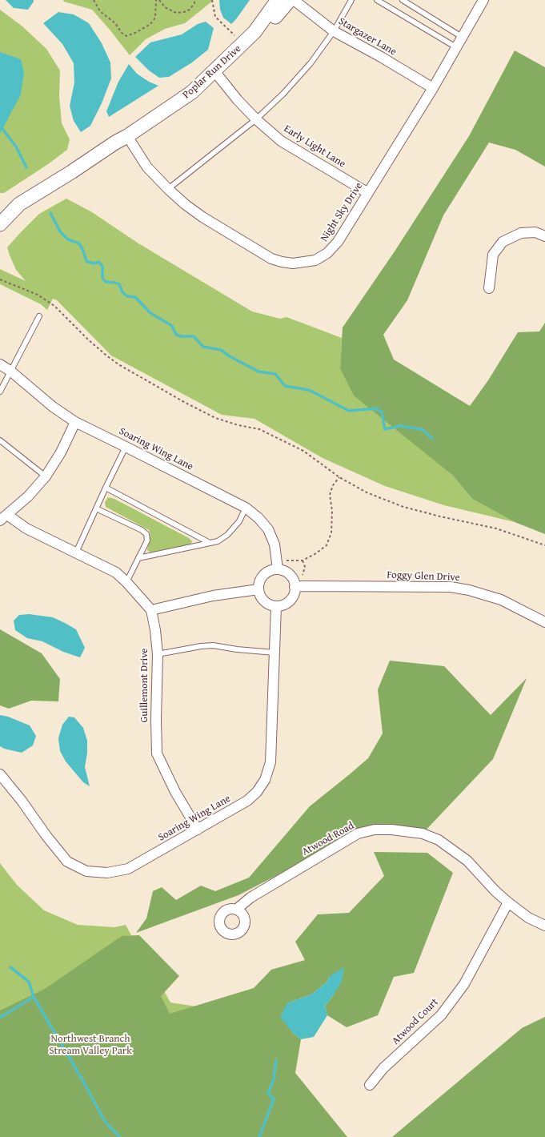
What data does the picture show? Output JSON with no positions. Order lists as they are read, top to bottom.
{
  "streets": {
    "street": [
      "Stargazer Lane",
      "Poplar Run Drive",
      "Early Light Lane",
      "Night Sky Drive",
      "Soaring Wing Lane",
      "Foggy Glen Drive",
      "Guillemont Drive",
      "Atwood Road",
      "Atwood Court"
    ]
  },
  "crossings": [
    ["Stargazer Lane", "Night Sky Drive"],
    ["Poplar Run Drive", "Early Light Lane"],
    ["Poplar Run Drive", "Night Sky Drive"],
    ["Early Light Lane", "Night Sky Drive"],
    ["Soaring Wing Lane", "Foggy Glen Drive"],
    ["Soaring Wing Lane", "Guillemont Drive"],
    ["Atwood Road", "Atwood Court"]
  ],
  "parks": ["Northwest Branch Stream Valley Park"]
}
